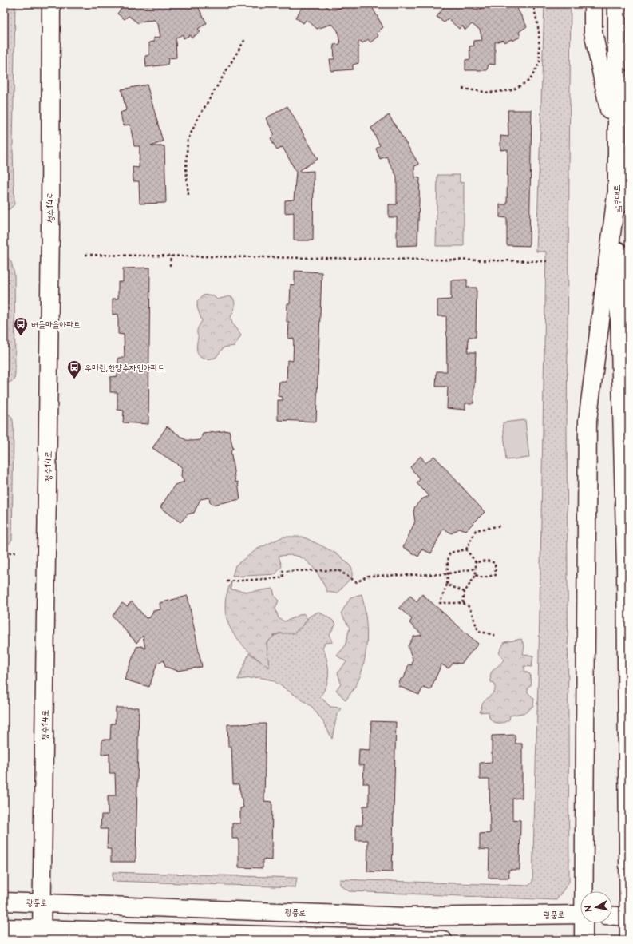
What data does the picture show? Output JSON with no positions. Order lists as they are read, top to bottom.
{
  "streets": {
    "main road": ["남부대로", "청수14로", "광풍로"]
  },
  "crossings": [
    ["청수14로", "광풍로"]
  ],
  "places": {
    "bus stop": ["버들마을아파트", "우미린,한양수자인아파트"]
  },
  "north": "left"
}
